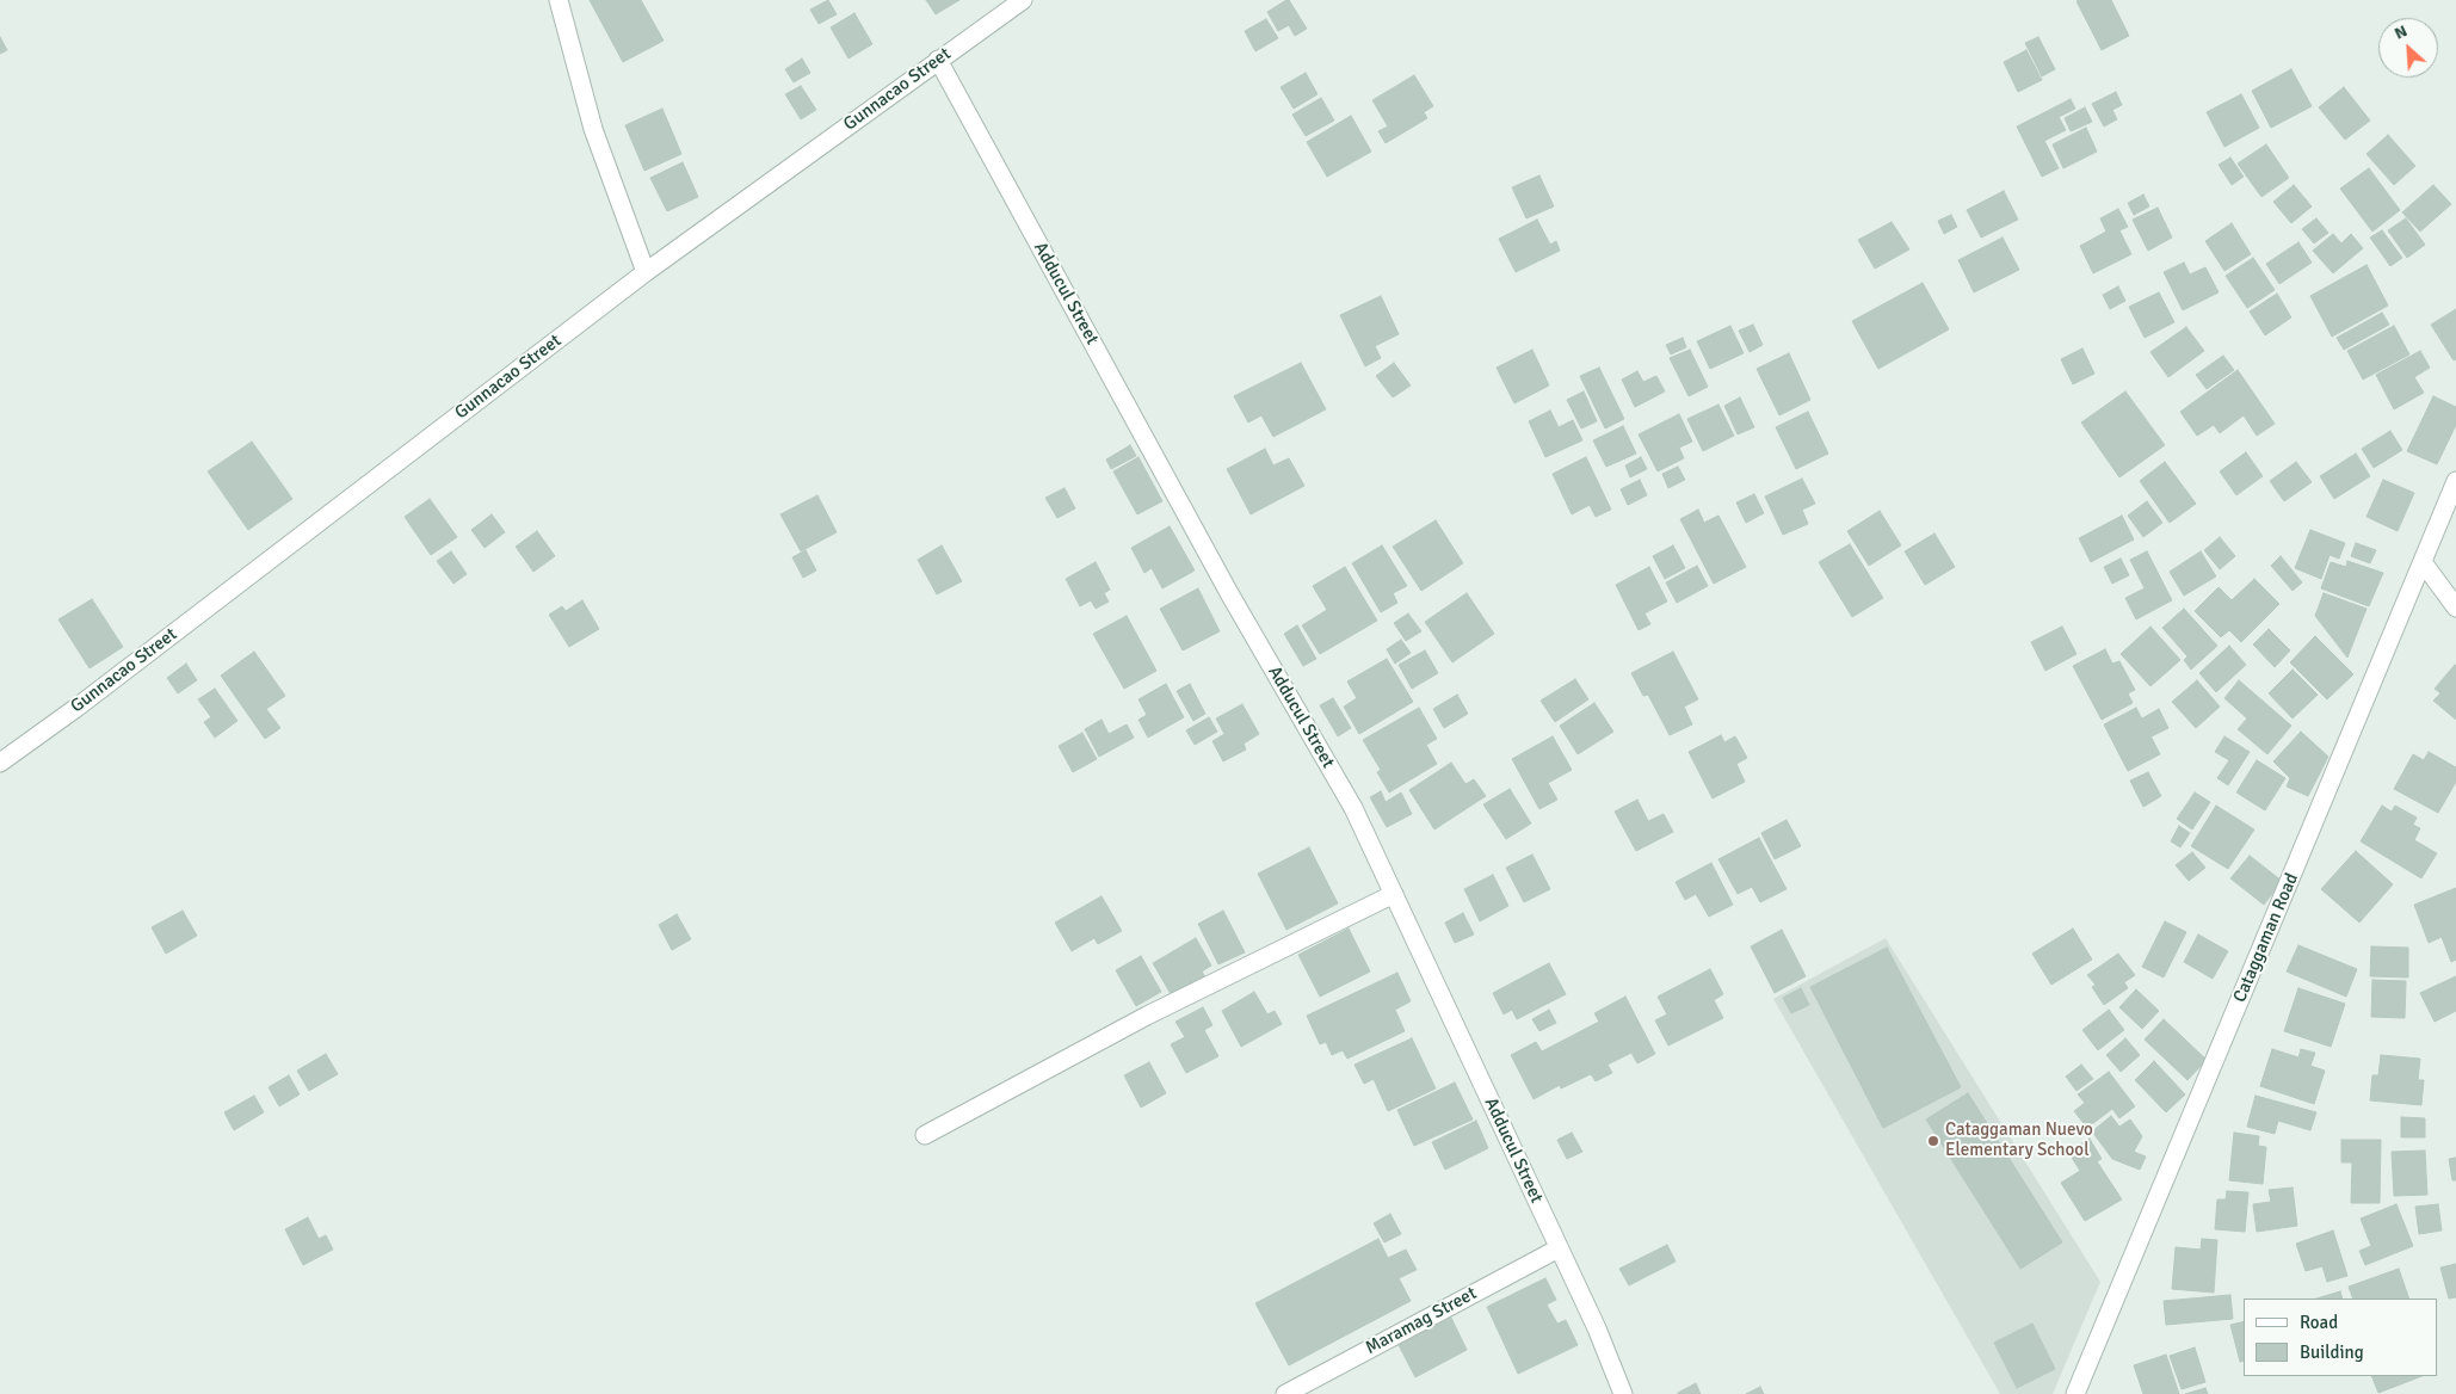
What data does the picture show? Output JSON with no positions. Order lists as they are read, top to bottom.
{
  "streets": {
    "street": [
      "Gunnacao Street",
      "Adducul Street",
      "Cataggaman Road",
      "Maramag Street"
    ]
  },
  "crossings": [
    ["Gunnacao Street", "Adducul Street"],
    ["Adducul Street", "Maramag Street"]
  ],
  "places": ["Cataggaman Nuevo Elementary School"],
  "legend": ["Road", "Building"],
  "north": "top left"
}
